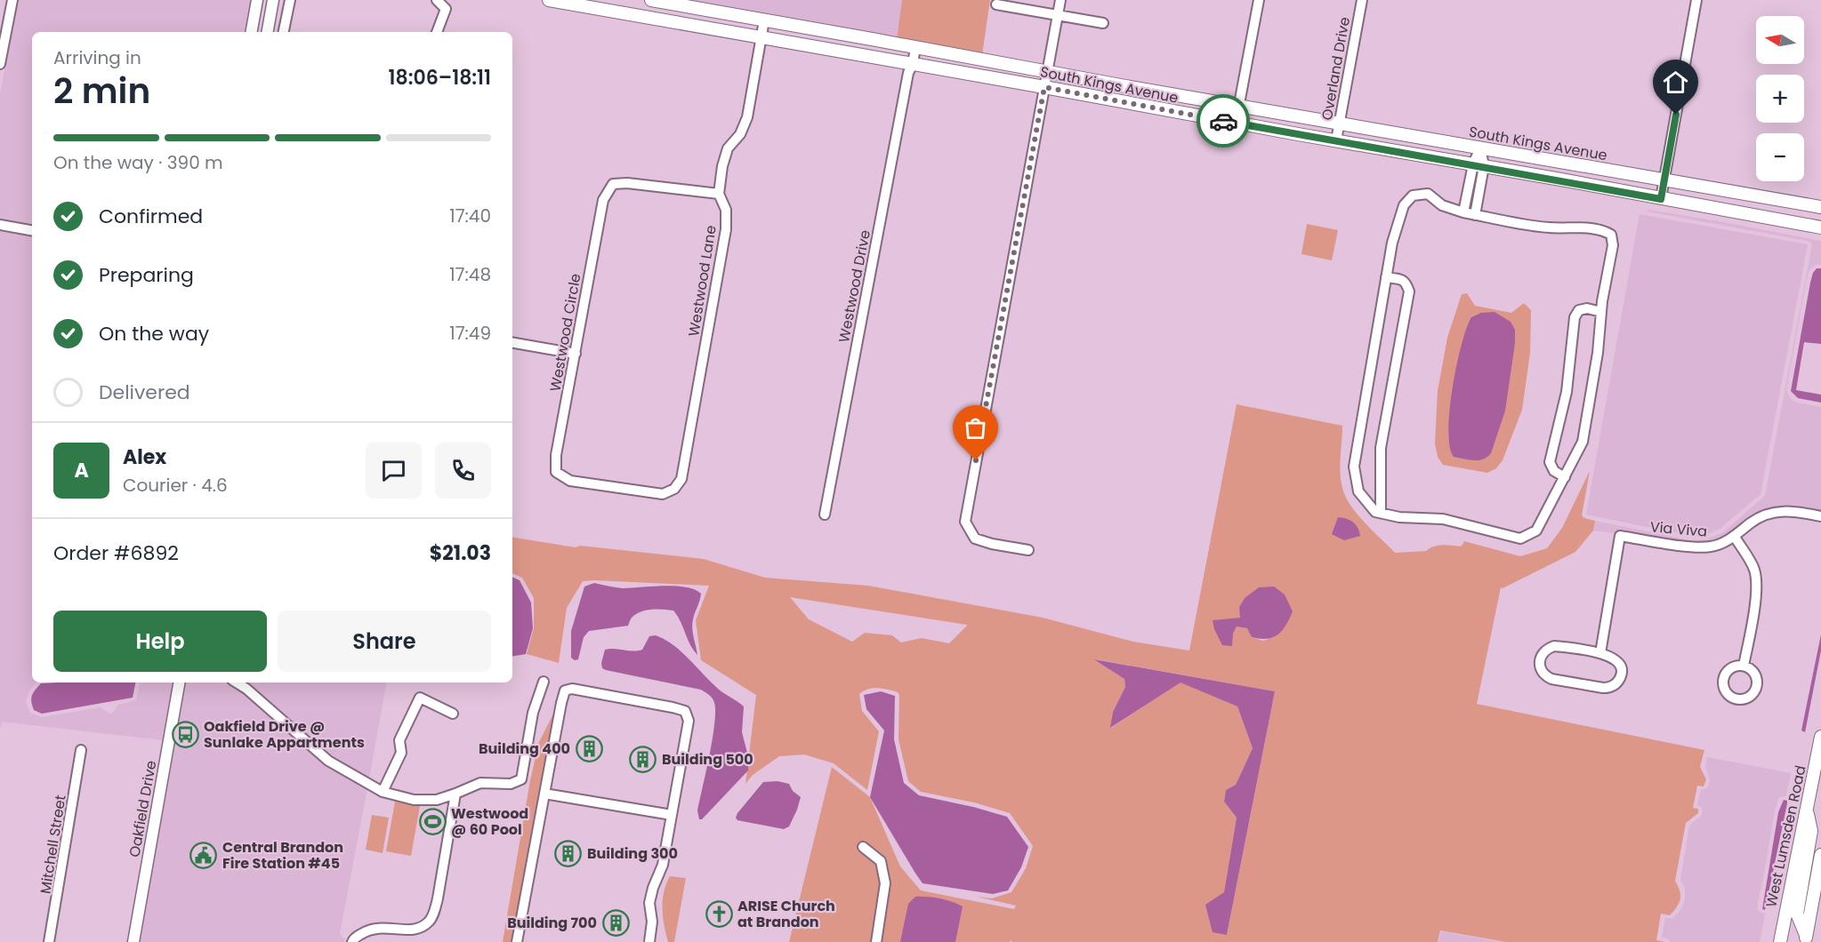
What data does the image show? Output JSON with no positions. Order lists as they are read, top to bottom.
{
  "streets": {
    "main road": ["South Kings Avenue", "West Lumsden Road"],
    "street": [
      "Overland Drive",
      "Westwood Lane",
      "Westwood Drive",
      "Westwood Circle",
      "Via Viva",
      "Oakfield Drive",
      "Mitchell Street"
    ]
  },
  "crossings": [
    ["Overland Drive", "South Kings Avenue"],
    ["South Kings Avenue", "Westwood Lane"],
    ["South Kings Avenue", "Westwood Drive"],
    ["Westwood Lane", "Westwood Circle"]
  ],
  "places": {
    "bus stop": ["Oakfield Drive @ Sunlake Appartments"],
    "building": [
      "Building 400",
      "Building 500",
      "Building 300",
      "Building 700"
    ],
    "sports": ["Westwood @ 60 Pool"],
    "public building": ["Central Brandon Fire Station #45"],
    "church": ["ARISE Church at Brandon"]
  },
  "north": "left",
  "page": {
    "map_buttons": ["+", "−"],
    "heading": ["2 min", "Arriving in", "18:06–18:11"],
    "panel": [
      "Alex",
      "Courier · 4.6",
      "Order #6892",
      "$21.03"
    ],
    "bar": "On the way · 390 m",
    "list": [
      ["Confirmed", "17:40"],
      ["Preparing", "17:48"],
      ["On the way", "17:49"],
      "Delivered"
    ],
    "round": "A",
    "buttons": ["Help", "Share"]
  }
}
